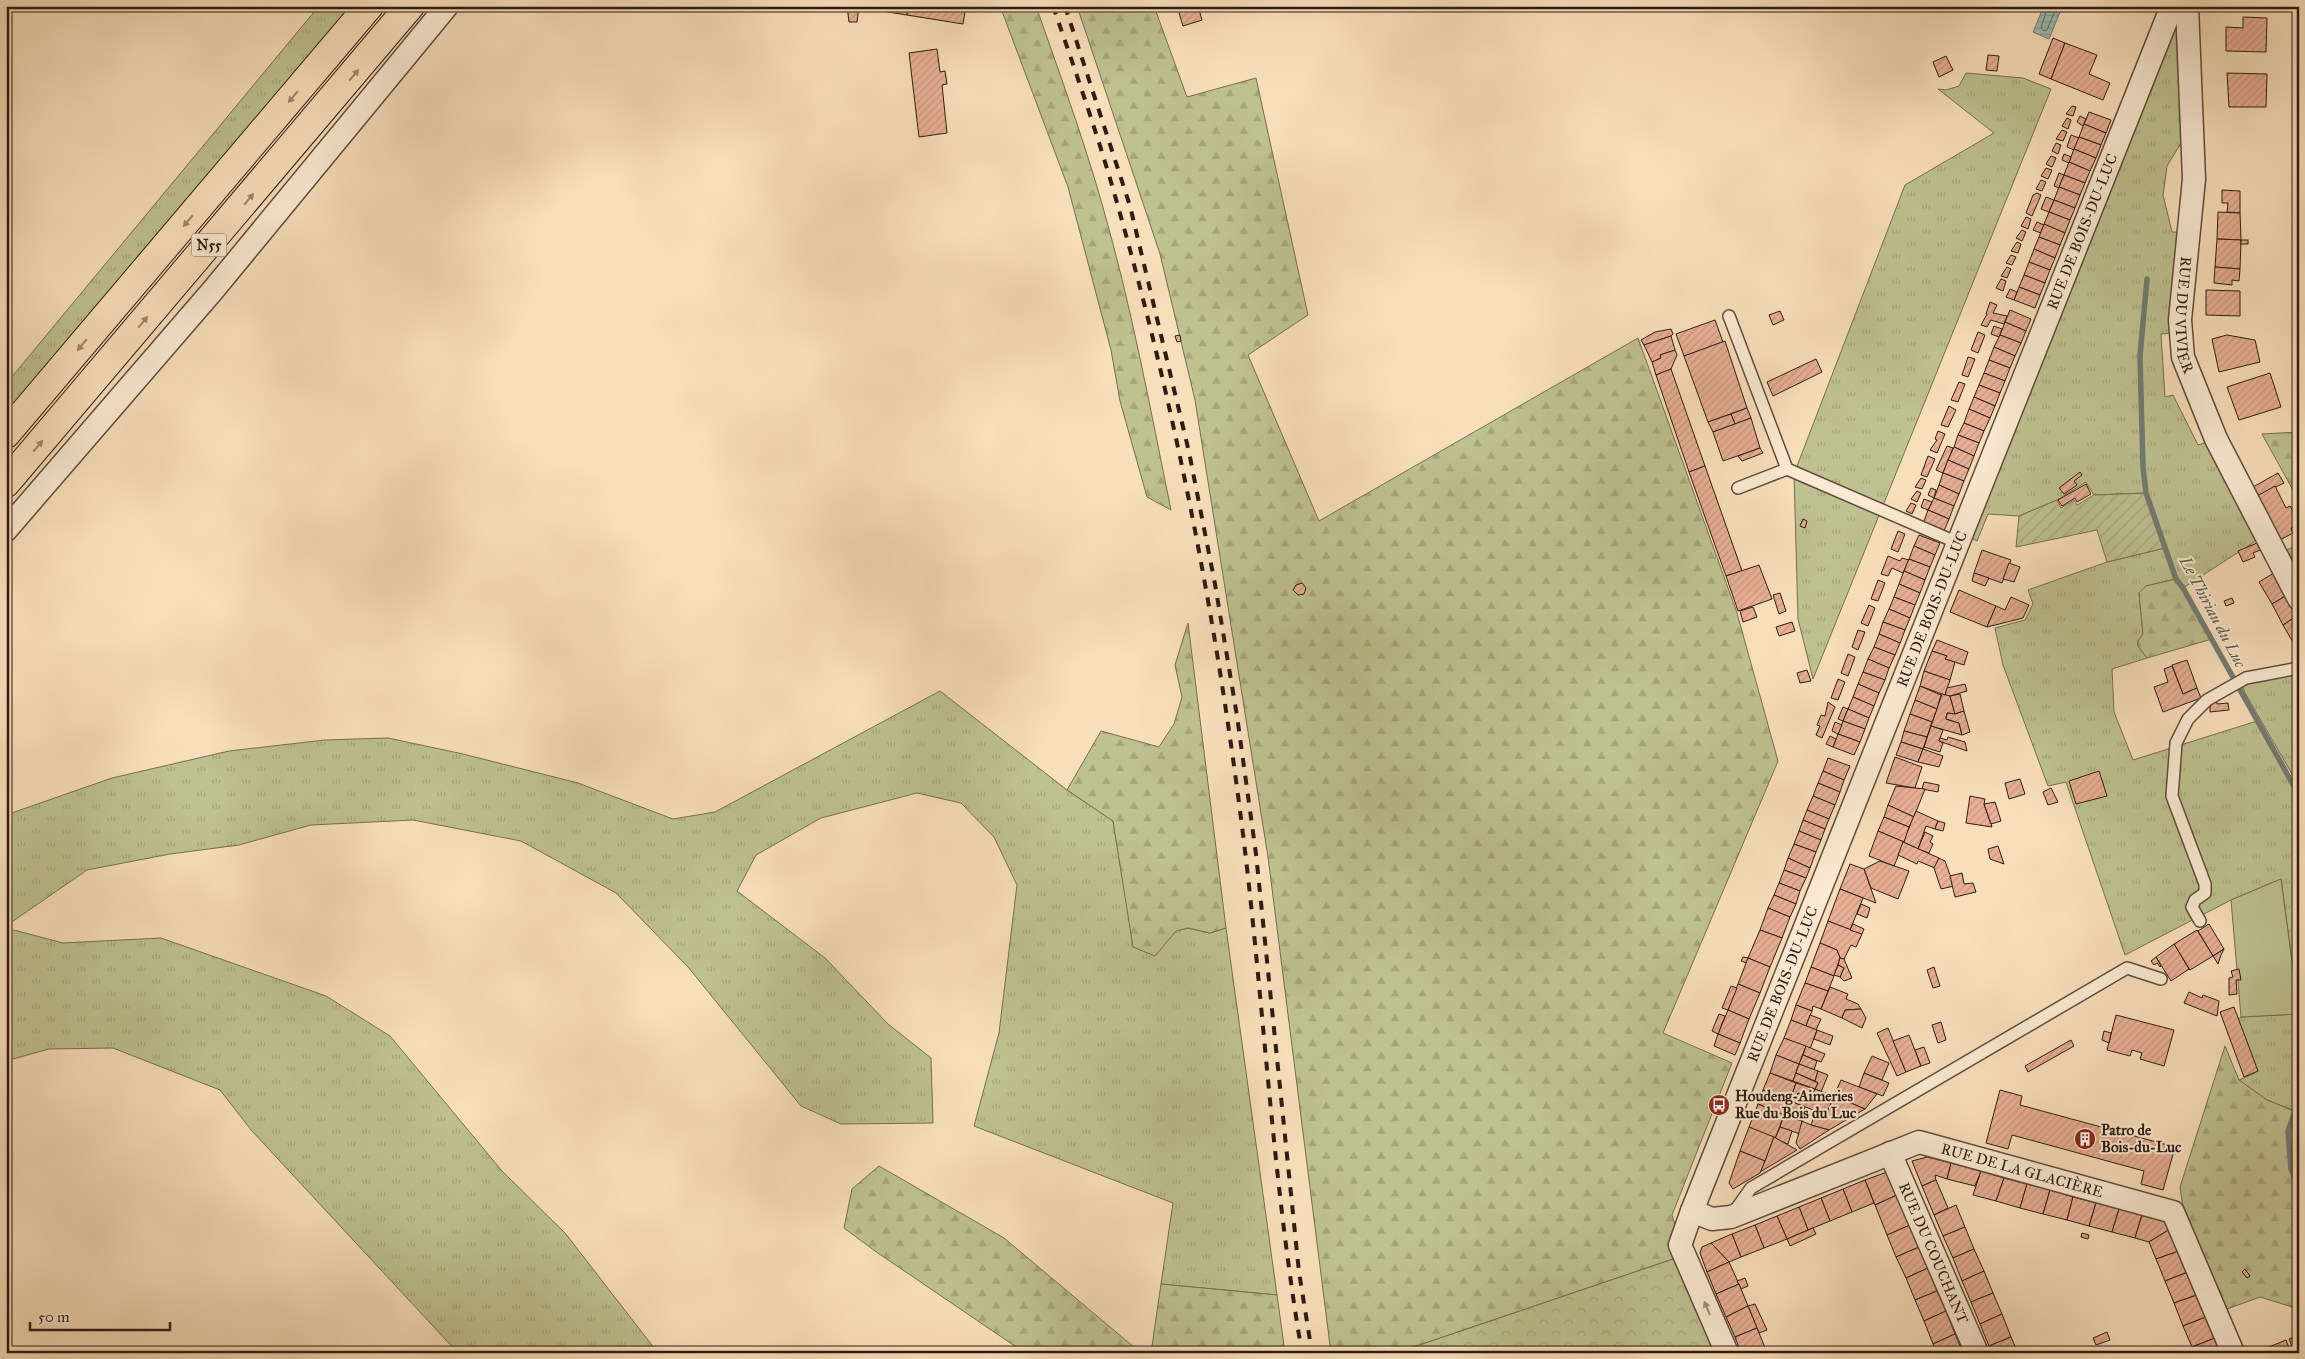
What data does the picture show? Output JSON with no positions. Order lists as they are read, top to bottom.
{
  "streets": {
    "highway": ["N55"],
    "street": [
      "RUE DE BOIS-DU-LUC",
      "RUE DU VIVIER",
      "RUE DE LA GLACIÈRE",
      "RUE DU COUCHANT"
    ]
  },
  "crossings": [
    ["RUE DE BOIS-DU-LUC", "RUE DE LA GLACIÈRE"],
    ["RUE DE LA GLACIÈRE", "RUE DU COUCHANT"]
  ],
  "water": ["Le Thiriau du Luc"],
  "places": {
    "bus stop": ["Houdeng-Aimeries Rue du Bois du Luc"],
    "building": ["Patro de Bois-du-Luc"]
  },
  "scale_bar": "50 m"
}
